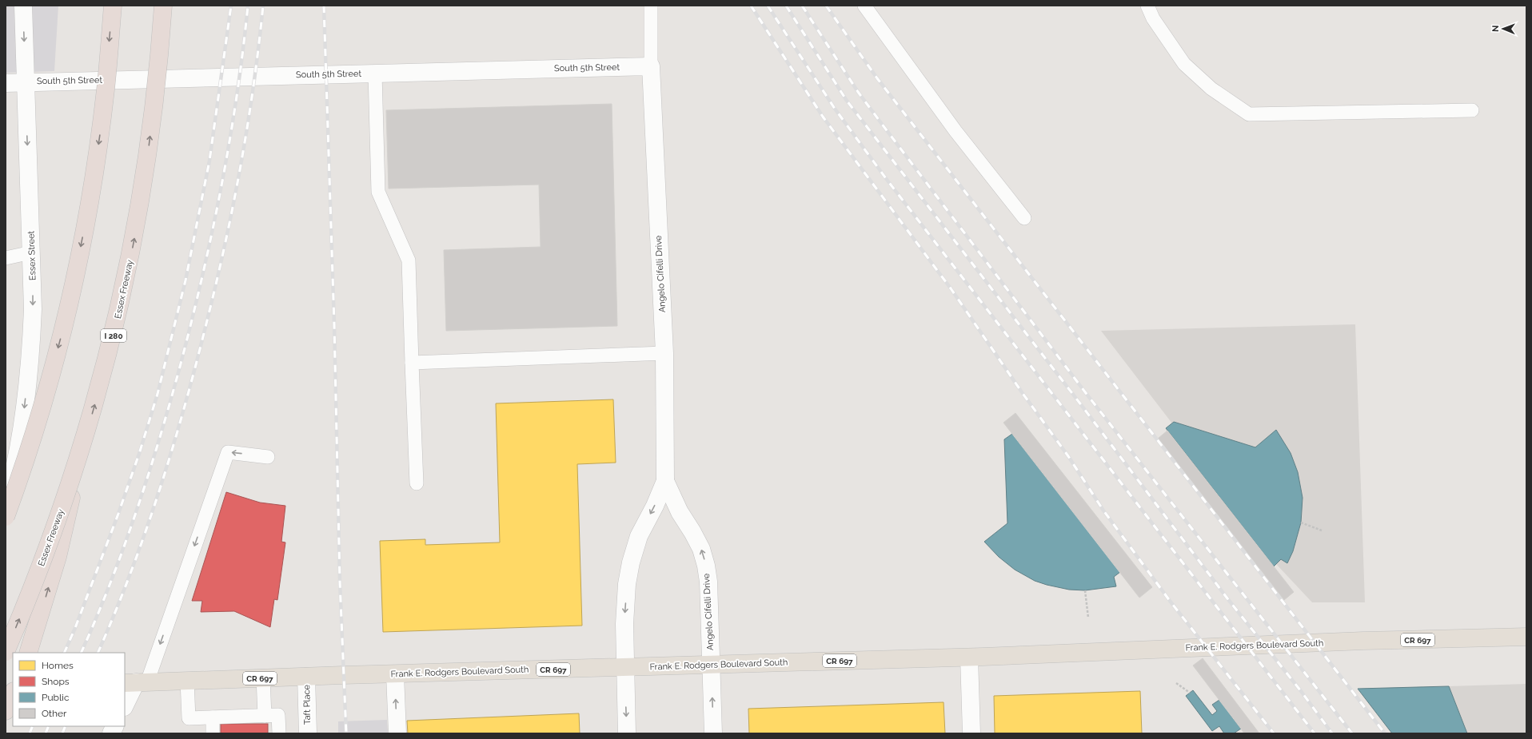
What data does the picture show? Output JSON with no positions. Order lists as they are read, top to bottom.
{
  "streets": {
    "highway": ["Essex Freeway", "I 280"],
    "main road": ["CR 697", "Frank E. Rodgers Boulevard South"],
    "street": [
      "South 5th Street",
      "Essex Street",
      "Angelo Cifelli Drive",
      "Taft Place"
    ]
  },
  "crossings": [
    ["South 5th Street", "Essex Street"],
    ["South 5th Street", "Angelo Cifelli Drive"],
    ["Angelo Cifelli Drive", "Frank E. Rodgers Boulevard South"],
    ["Frank E. Rodgers Boulevard South", "Taft Place"]
  ],
  "one_way": ["Essex Street"],
  "legend": [
    "Homes",
    "Shops",
    "Public",
    "Other"
  ],
  "north": "left"
}
